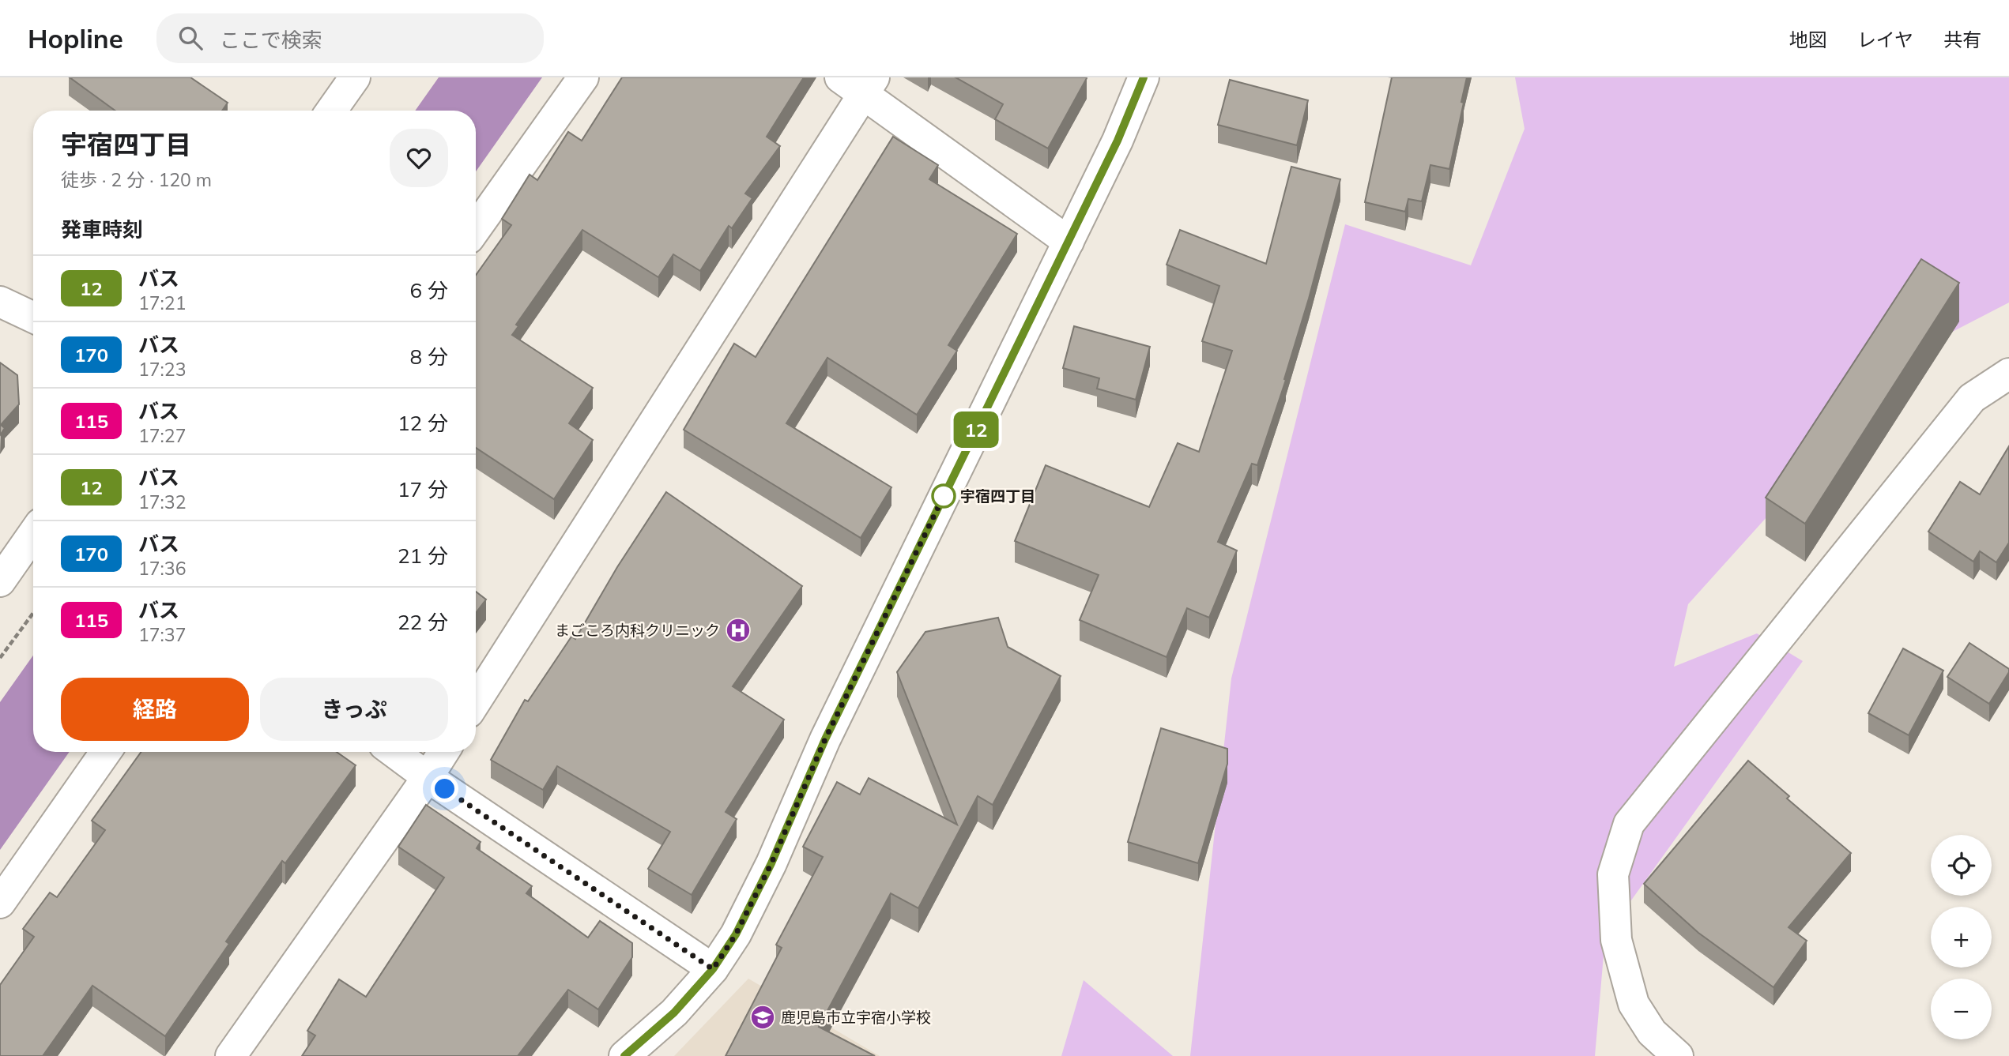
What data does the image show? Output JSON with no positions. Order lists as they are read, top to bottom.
{
  "places": {
    "other": ["宇宿四丁目"],
    "hospital": ["まごころ内科クリニック"],
    "school or university": ["鹿児島市立宇宿小学校"]
  },
  "lines": ["bus line 12"],
  "page": {
    "header": "Hopline",
    "search": "ここで検索",
    "nav": ["地図", "レイヤ", "共有"],
    "on_map": "12",
    "heading": [
      ["宇宿四丁目", "徒歩 · 2 分 · 120 m"],
      "発車時刻"
    ],
    "list": [
      {
        "mark": "12",
        "name": "バス",
        "note": "17:21",
        "value": "6 分"
      },
      {
        "mark": "170",
        "name": "バス",
        "note": "17:23",
        "value": "8 分"
      },
      {
        "mark": "115",
        "name": "バス",
        "note": "17:27",
        "value": "12 分"
      },
      {
        "mark": "12",
        "name": "バス",
        "note": "17:32",
        "value": "17 分"
      },
      {
        "mark": "170",
        "name": "バス",
        "note": "17:36",
        "value": "21 分"
      },
      {
        "mark": "115",
        "name": "バス",
        "note": "17:37",
        "value": "22 分"
      }
    ],
    "buttons": ["経路", "きっぷ"],
    "map_buttons": ["+", "−"]
  }
}
